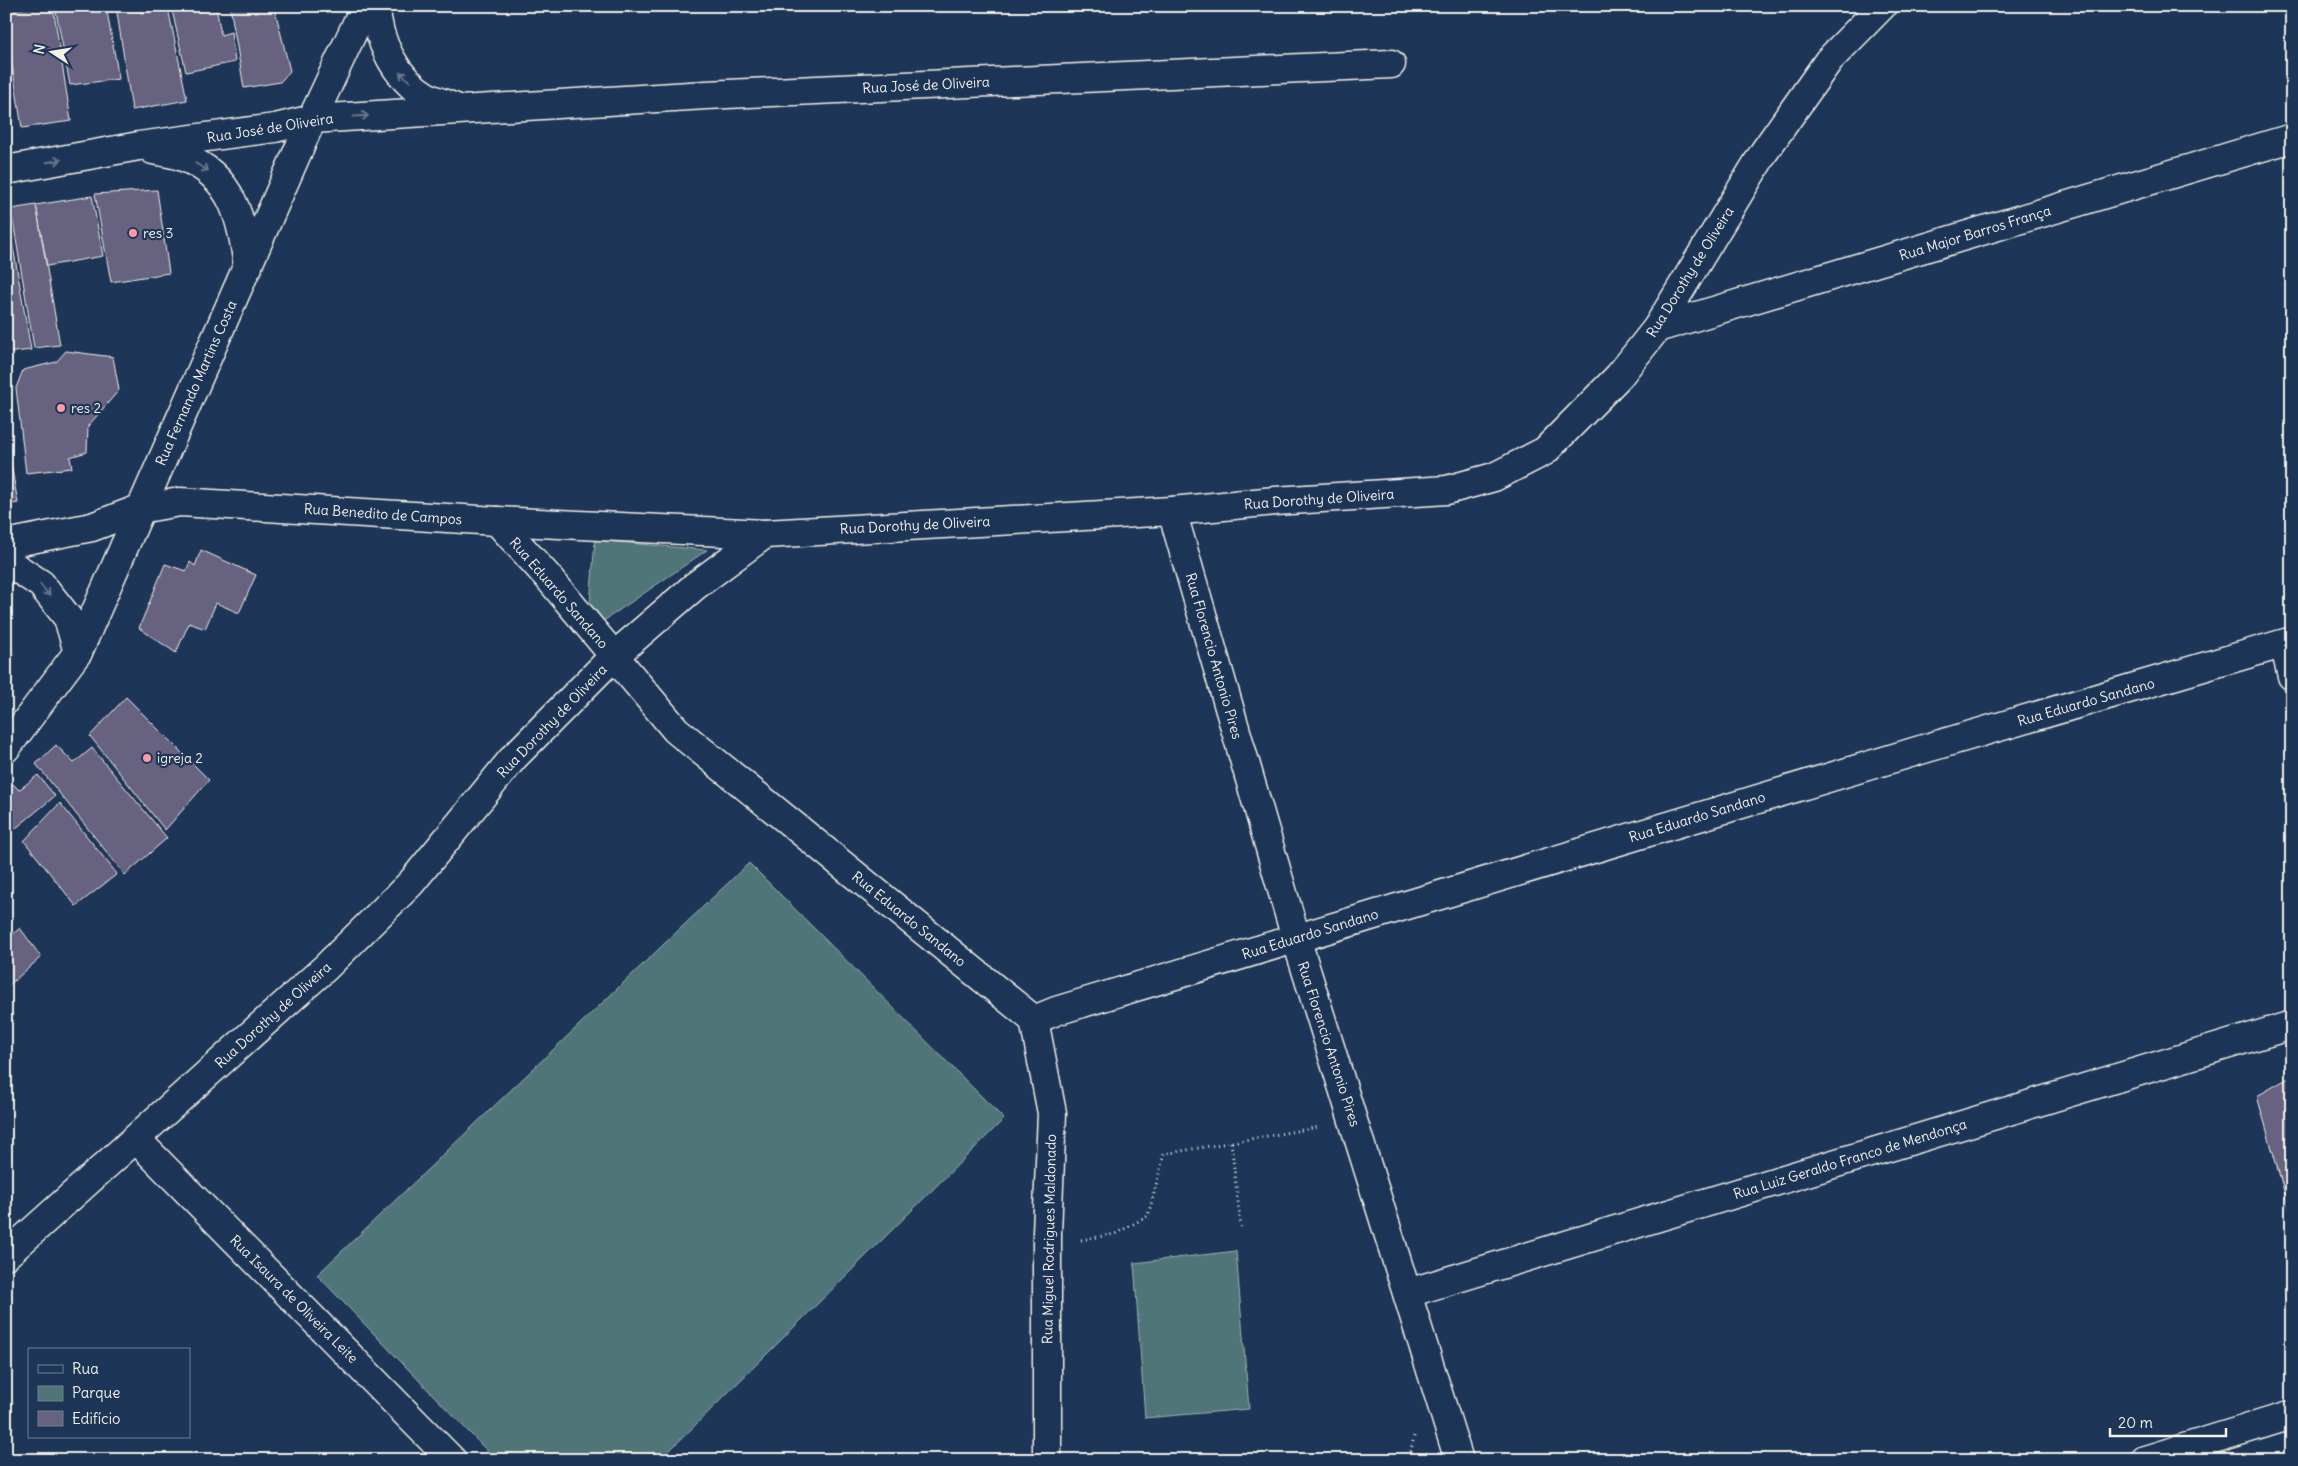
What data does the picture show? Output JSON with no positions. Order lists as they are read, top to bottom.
{
  "streets": {
    "street": [
      "Rua José de Oliveira",
      "Rua Major Barros França",
      "Rua Dorothy de Oliveira",
      "Rua Fernando Martins Costa",
      "Rua Benedito de Campos",
      "Rua Eduardo Sandano",
      "Rua Florencio Antonio Pires",
      "Rua Luiz Geraldo Franco de Mendonça",
      "Rua Miguel Rodrigues Maldonado",
      "Rua Isaura de Oliveira Leite"
    ]
  },
  "crossings": [
    ["Rua José de Oliveira", "Rua Fernando Martins Costa"],
    ["Rua Major Barros França", "Rua Dorothy de Oliveira"],
    ["Rua Dorothy de Oliveira", "Rua Benedito de Campos"],
    ["Rua Dorothy de Oliveira", "Rua Eduardo Sandano"],
    ["Rua Dorothy de Oliveira", "Rua Florencio Antonio Pires"],
    ["Rua Dorothy de Oliveira", "Rua Isaura de Oliveira Leite"],
    ["Rua Fernando Martins Costa", "Rua Benedito de Campos"],
    ["Rua Benedito de Campos", "Rua Eduardo Sandano"],
    ["Rua Eduardo Sandano", "Rua Florencio Antonio Pires"],
    ["Rua Eduardo Sandano", "Rua Miguel Rodrigues Maldonado"],
    ["Rua Florencio Antonio Pires", "Rua Luiz Geraldo Franco de Mendonça"]
  ],
  "places": ["res 3", "res 2", "igreja 2"],
  "legend": ["Rua", "Parque", "Edifício"],
  "scale_bar": "20 m",
  "north": "left"
}
